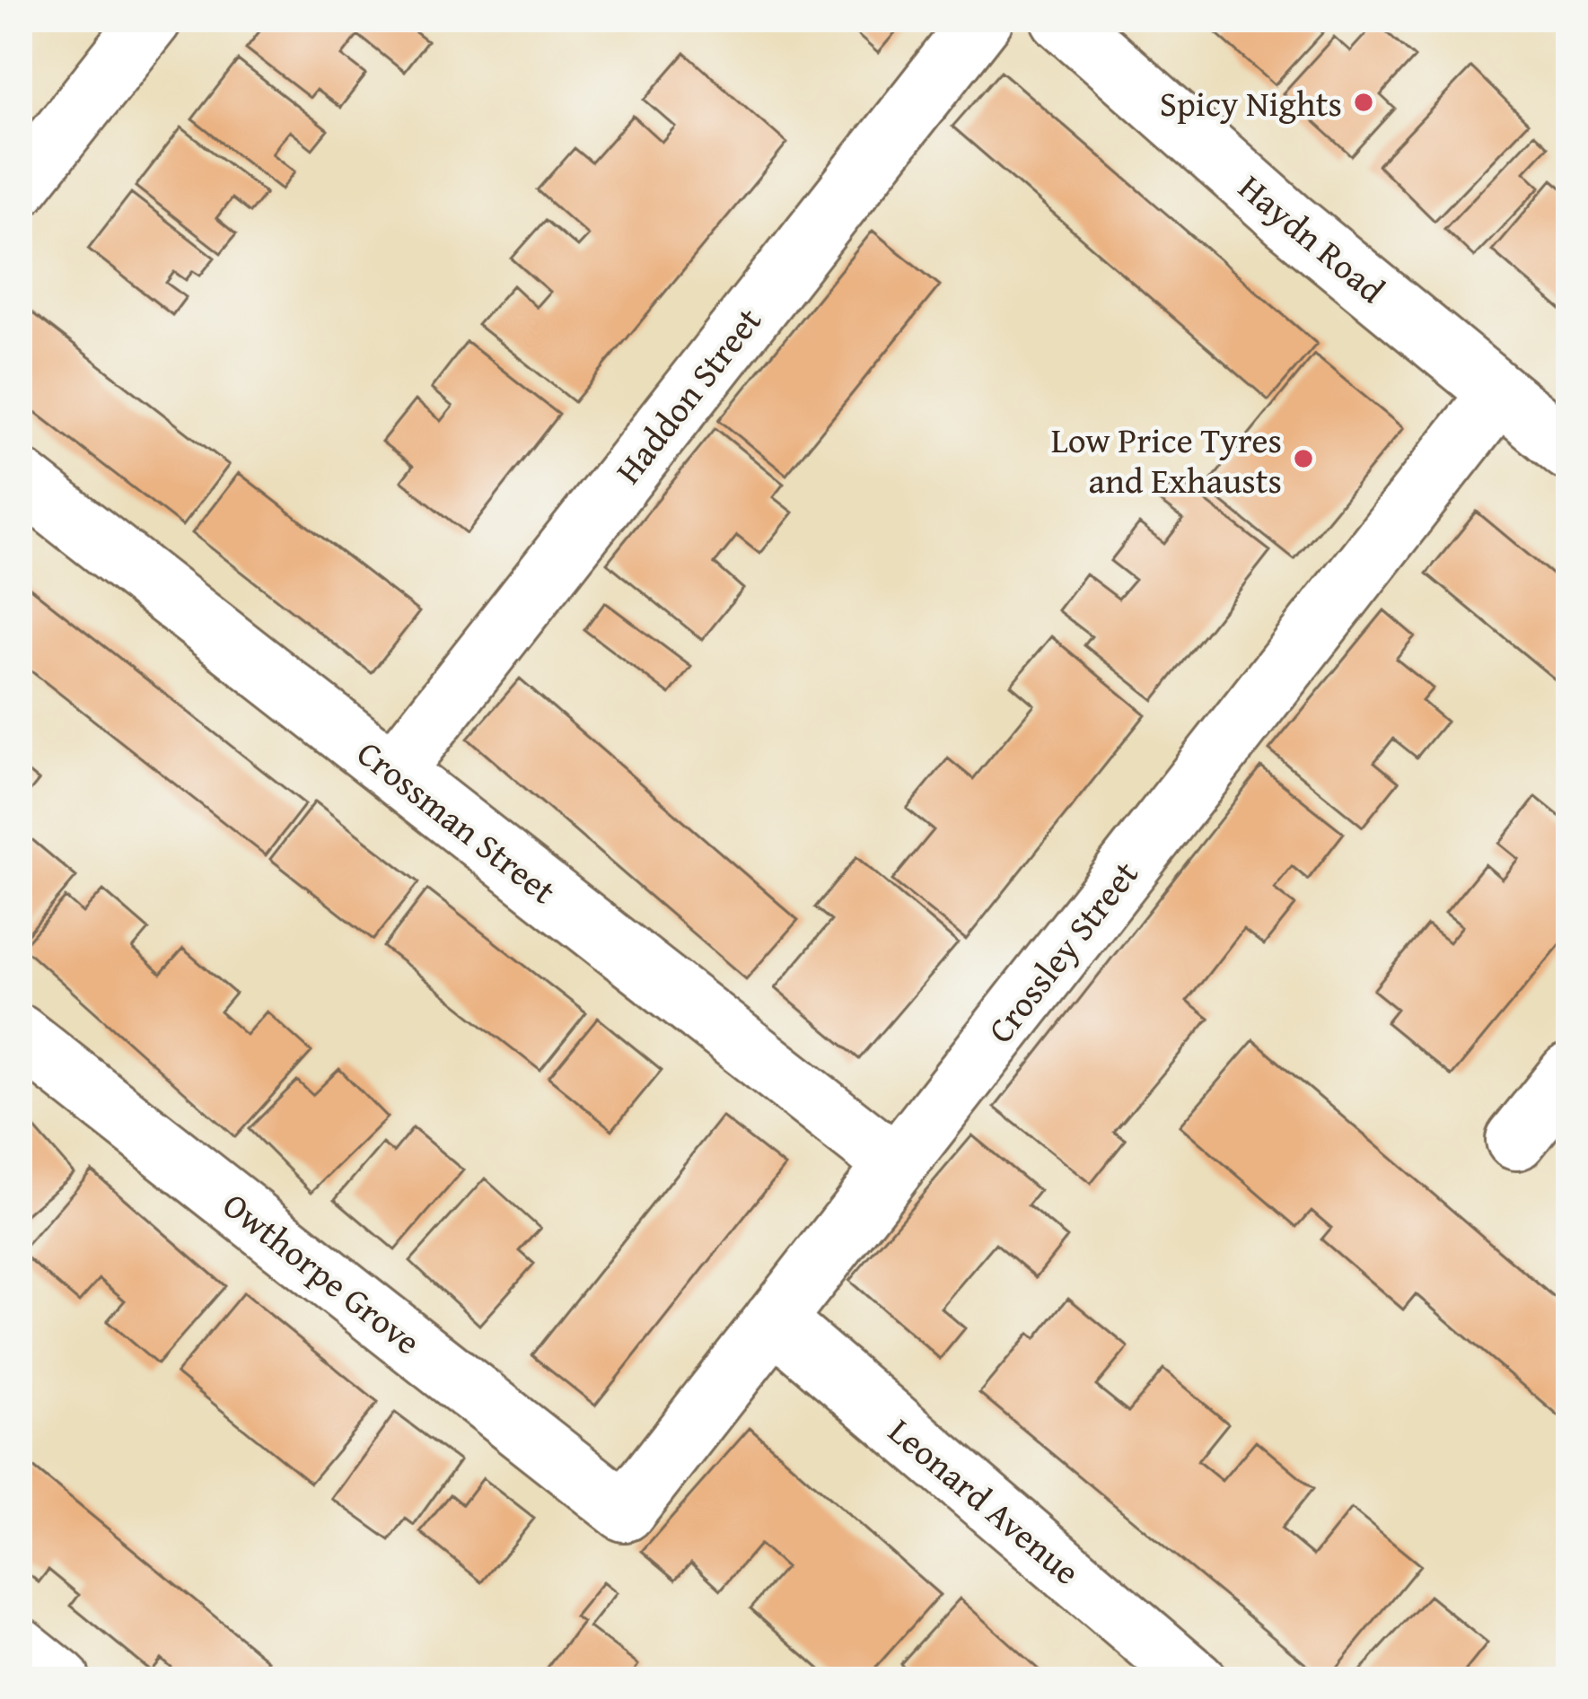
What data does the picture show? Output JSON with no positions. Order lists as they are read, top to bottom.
{
  "streets": {
    "street": [
      "Haydn Road",
      "Haddon Street",
      "Crossman Street",
      "Crossley Street",
      "Owthorpe Grove",
      "Leonard Avenue"
    ]
  },
  "crossings": [
    ["Haydn Road", "Crossley Street"],
    ["Haddon Street", "Crossman Street"],
    ["Crossman Street", "Crossley Street"],
    ["Crossley Street", "Owthorpe Grove"],
    ["Crossley Street", "Leonard Avenue"]
  ],
  "places": ["Spicy Nights", "Low Price Tyres and Exhausts"]
}
